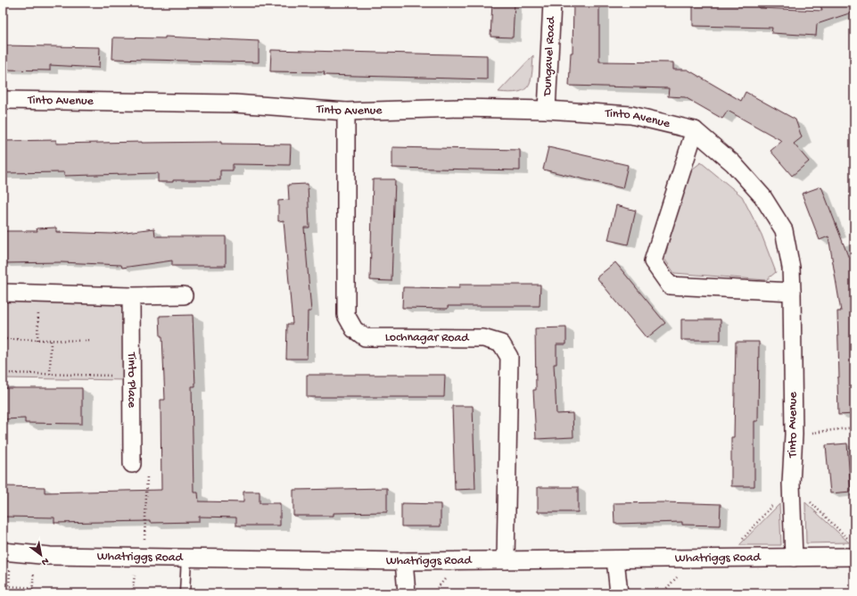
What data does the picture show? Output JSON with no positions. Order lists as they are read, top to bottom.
{
  "streets": {
    "street": [
      "Dungavel Road",
      "Tinto Avenue",
      "Lochnagar Road",
      "Tinto Place",
      "Whatriggs Road"
    ]
  },
  "crossings": [
    ["Dungavel Road", "Tinto Avenue"],
    ["Tinto Avenue", "Lochnagar Road"],
    ["Tinto Avenue", "Whatriggs Road"],
    ["Lochnagar Road", "Whatriggs Road"]
  ],
  "north": "bottom right"
}
